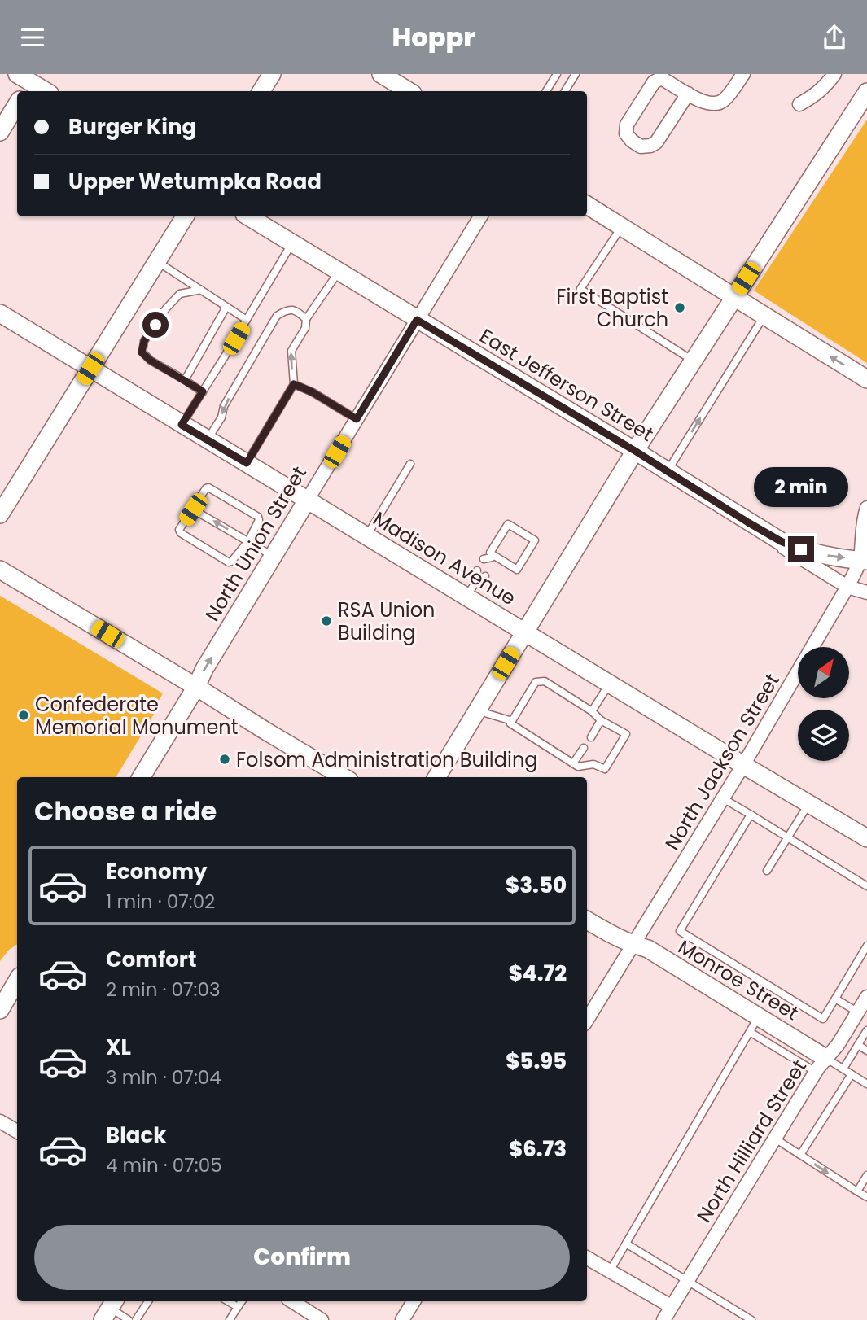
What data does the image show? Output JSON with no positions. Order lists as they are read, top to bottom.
{
  "streets": {
    "main road": [
      "East Jefferson Street",
      "North Union Street",
      "Madison Avenue",
      "Monroe Street"
    ],
    "street": ["North Jackson Street", "North Hilliard Street"]
  },
  "crossings": [
    ["East Jefferson Street", "North Union Street"],
    ["East Jefferson Street", "North Jackson Street"],
    ["North Union Street", "Madison Avenue"],
    ["Madison Avenue", "North Jackson Street"],
    ["North Jackson Street", "Monroe Street"],
    ["Monroe Street", "North Hilliard Street"]
  ],
  "places": [
    "First Baptist Church",
    "RSA Union Building",
    "Confederate Memorial Monument",
    "Folsom Administration Building"
  ],
  "north": "top right",
  "page": {
    "header": "Hoppr",
    "banner": ["Burger King", "Upper Wetumpka Road"],
    "bubble": "2 min",
    "heading": "Choose a ride",
    "list": [
      {
        "name": "Economy",
        "note": "1 min · 07:02",
        "value": "$3.50"
      },
      {
        "name": "Comfort",
        "note": "2 min · 07:03",
        "value": "$4.72"
      },
      {
        "name": "XL",
        "note": "3 min · 07:04",
        "value": "$5.95"
      },
      {
        "name": "Black",
        "note": "4 min · 07:05",
        "value": "$6.73"
      }
    ],
    "buttons": "Confirm"
  }
}
